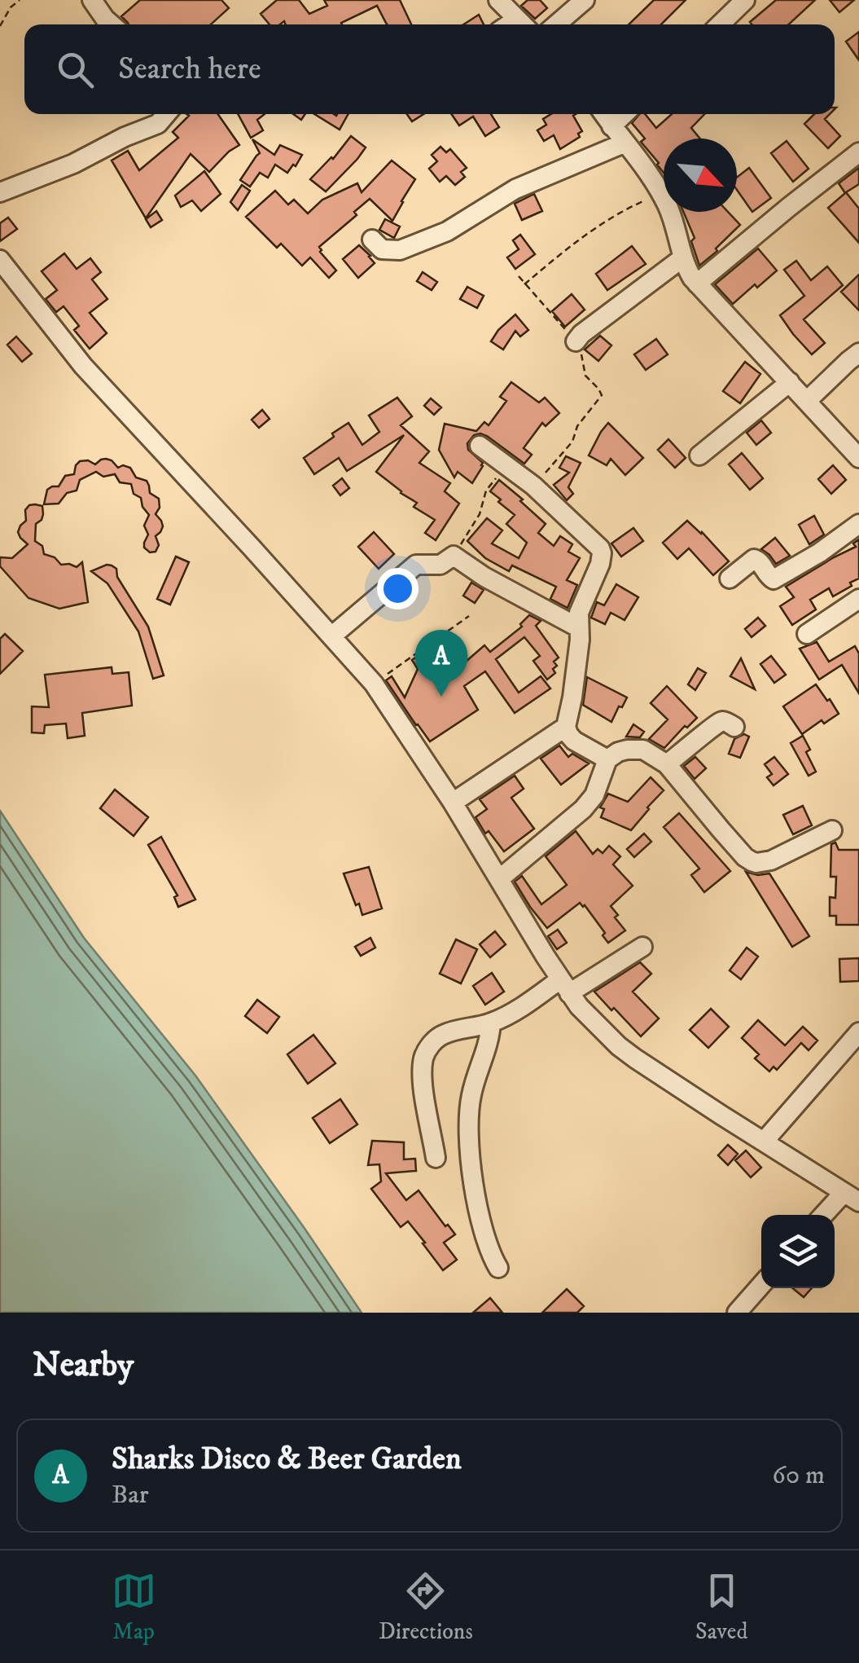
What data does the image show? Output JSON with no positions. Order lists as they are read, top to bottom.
{
  "north": "bottom right",
  "page": {
    "search": "Search here",
    "pins": "A",
    "heading": "Nearby",
    "list": [
      {
        "mark": "A",
        "name": "Sharks Disco & Beer Garden",
        "note": "Bar",
        "value": "60 m"
      }
    ],
    "nav": ["Map", "Directions", "Saved"]
  }
}
